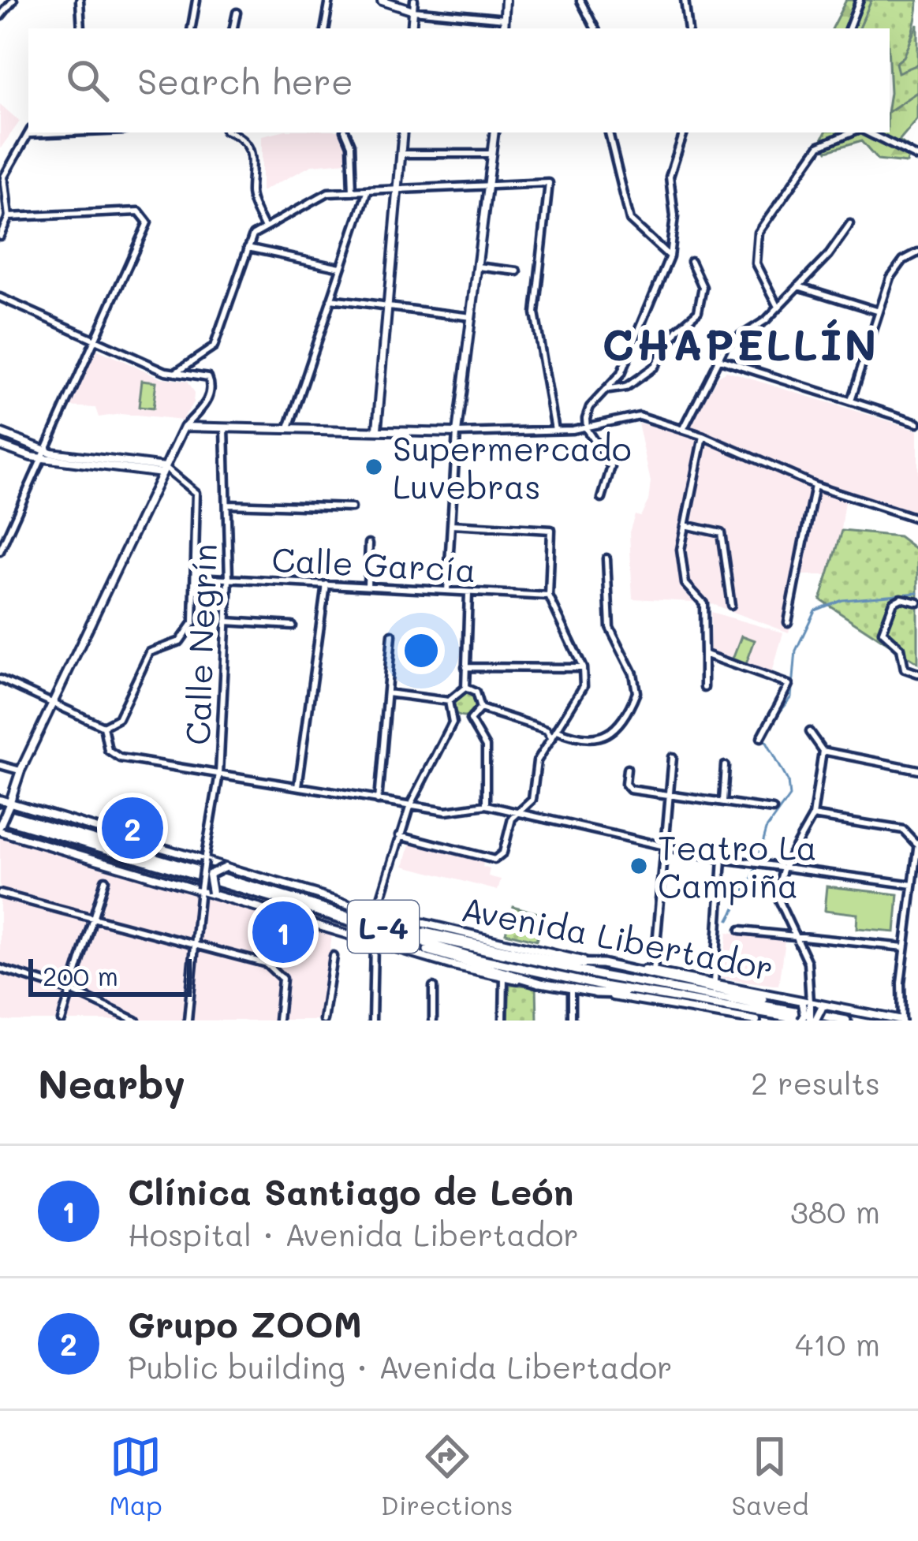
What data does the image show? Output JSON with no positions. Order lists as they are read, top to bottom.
{
  "streets": {
    "main road": ["L-4", "Avenida Libertador"],
    "street": ["Calle García", "Calle Negrín"]
  },
  "crossings": [
    ["Calle García", "Calle Negrín"],
    ["Calle Negrín", "Avenida Libertador"],
    ["L-4", "Avenida Libertador"]
  ],
  "districts": ["CHAPELLÍN"],
  "places": ["Supermercado Luvebras", "Teatro La Campiña"],
  "scale_bar": "200 m",
  "page": {
    "search": "Search here",
    "pins": ["2", "1"],
    "scale": "200 m",
    "heading": ["Nearby", "2 results"],
    "list": [
      {
        "mark": "1",
        "name": "Clínica Santiago de León",
        "note": "Hospital · Avenida Libertador",
        "value": "380 m"
      },
      {
        "mark": "2",
        "name": "Grupo ZOOM",
        "note": "Public building · Avenida Libertador",
        "value": "410 m"
      }
    ],
    "nav": ["Map", "Directions", "Saved"]
  }
}
